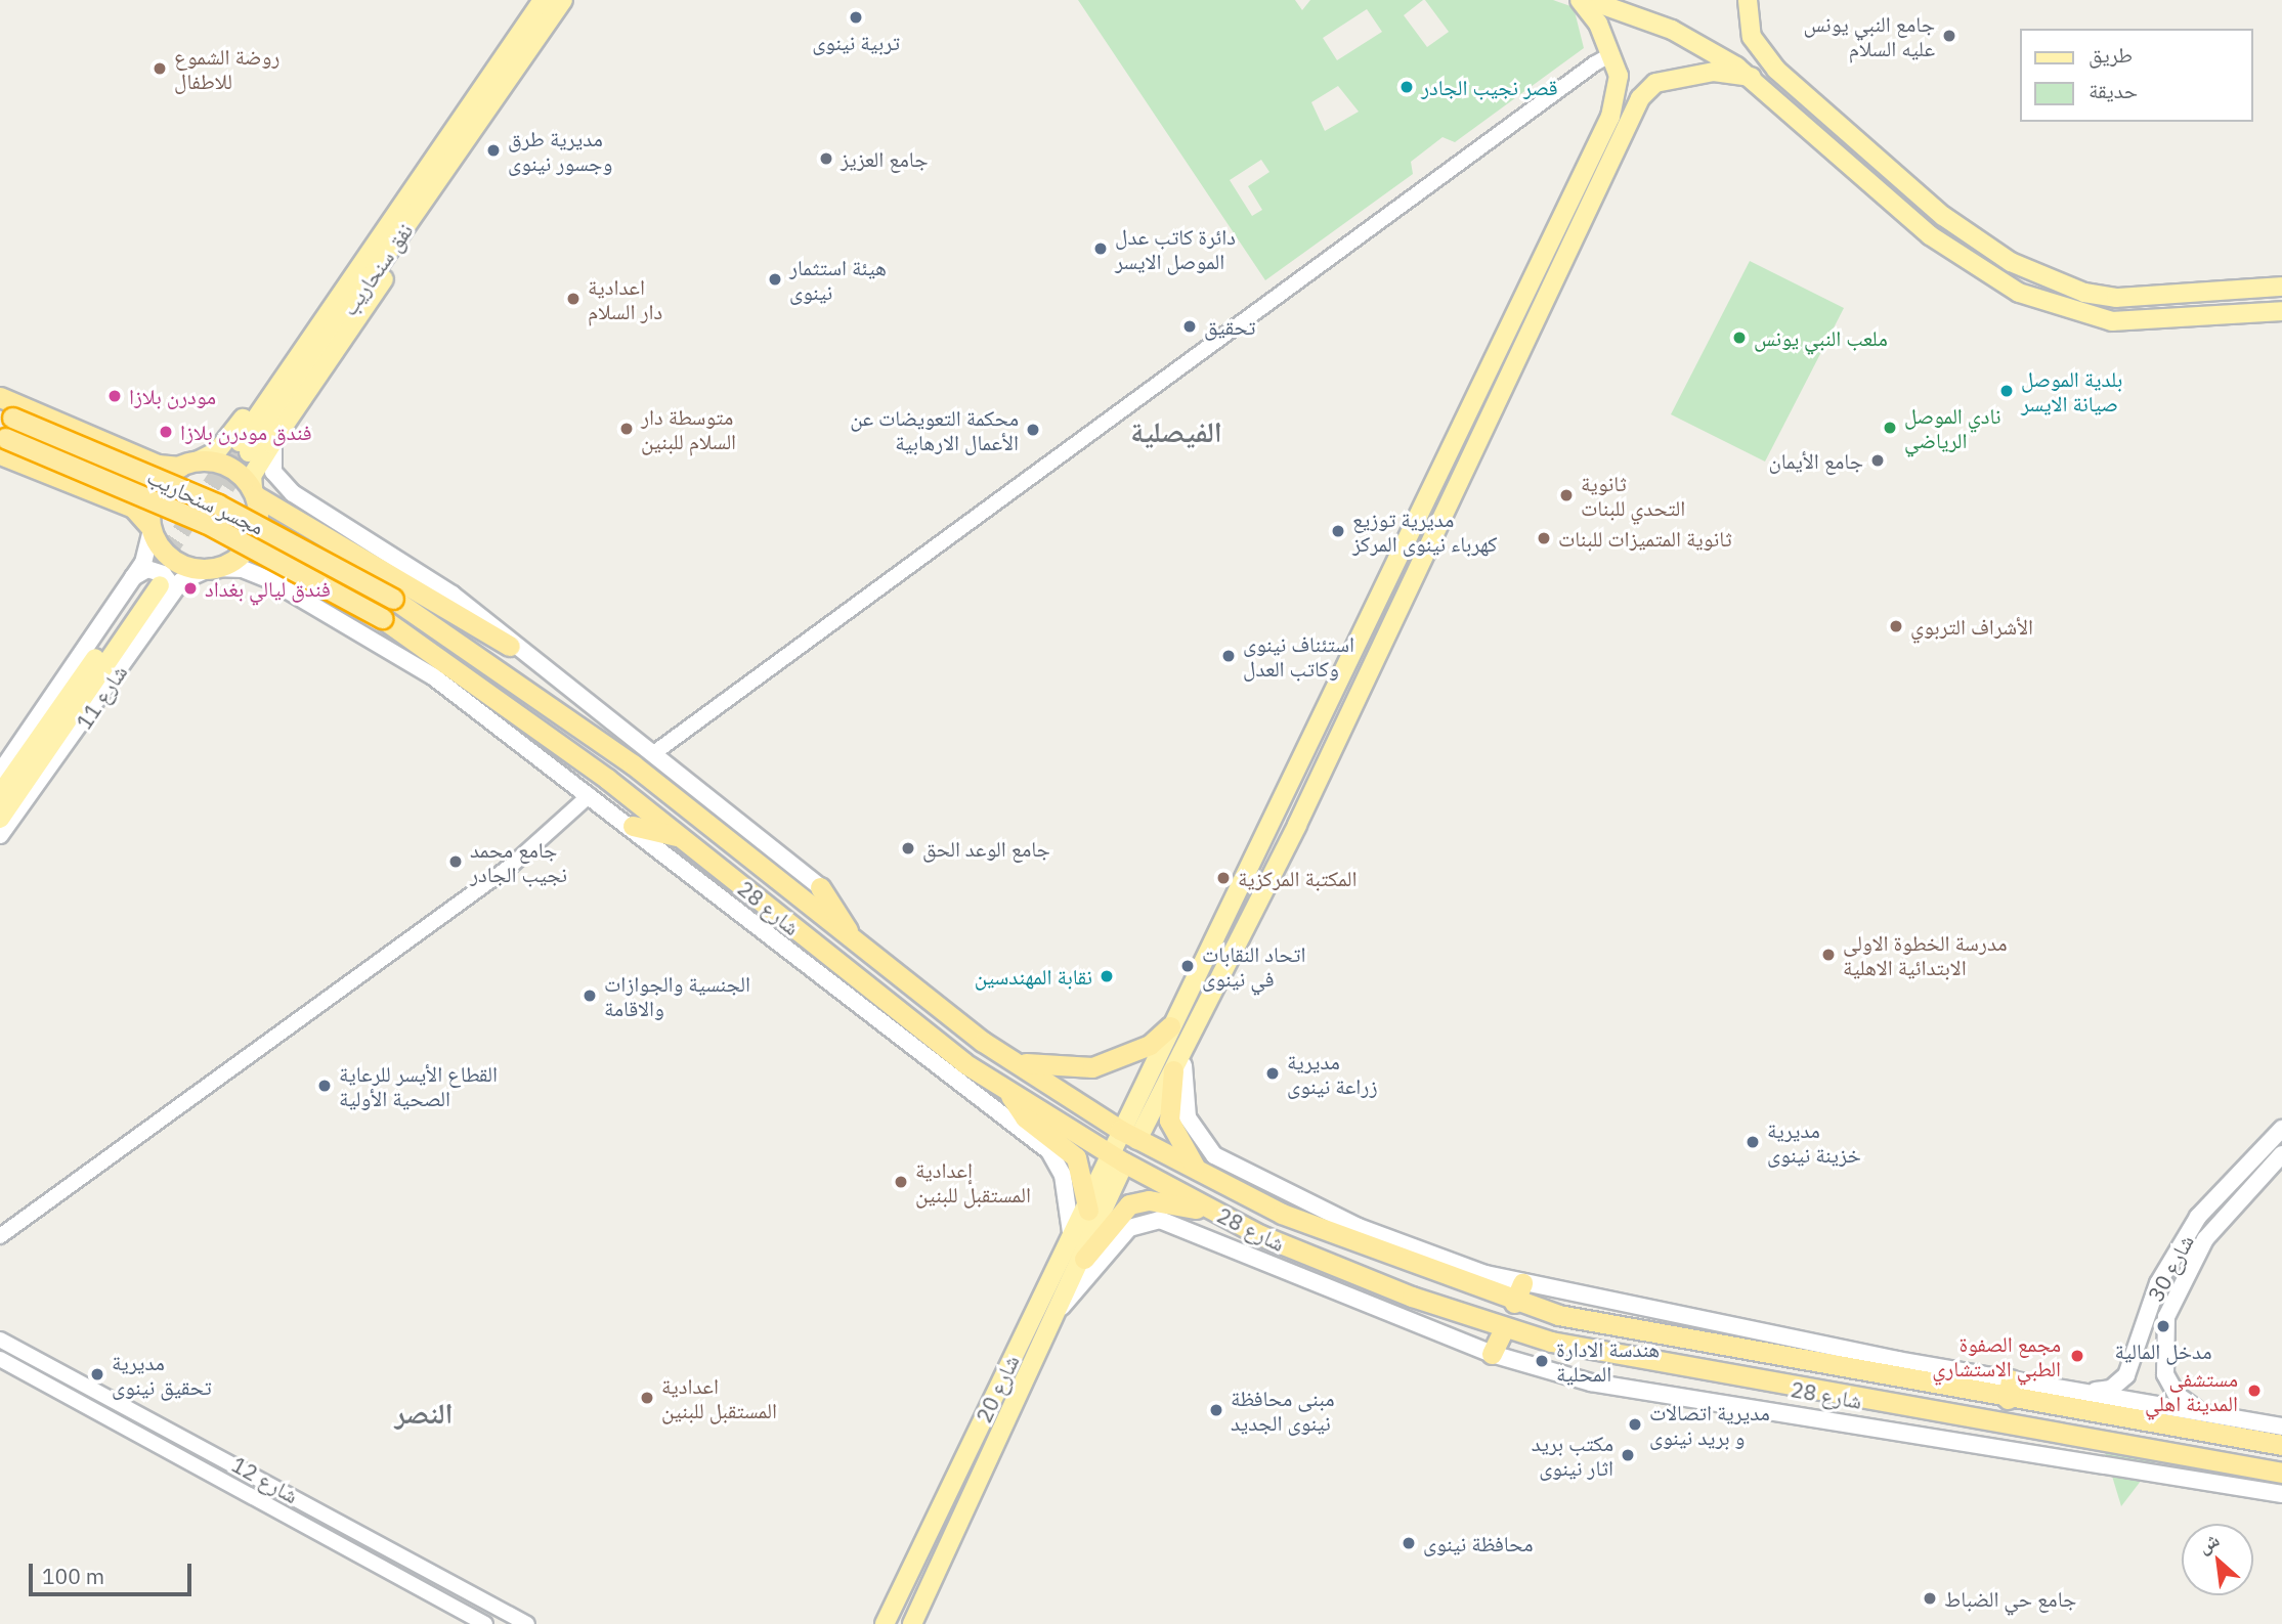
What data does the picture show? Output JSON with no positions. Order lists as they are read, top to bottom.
{
  "streets": {
    "highway": ["مجسر سنحاريب", "شارع 28"],
    "main road": [
      "نفق سنحاريب",
      "شارع 11",
      "شارع 30",
      "شارع 20"
    ],
    "street": ["شارع 12"]
  },
  "crossings": [
    ["مجسر سنحاريب", "شارع 28"],
    ["شارع 28", "شارع 20"]
  ],
  "districts": ["الفيصلية", "النصر"],
  "places": [
    "تربية نينوى",
    "جامع النبي يونس عليه السلام",
    "روضة الشموع للاطفال",
    "قصر نجيب الجادر",
    "مديرية طرق وجسور نينوى",
    "جامع العزيز",
    "دائرة كاتب عدل الموصل الايسر",
    "هيئة استثمار نينوى",
    "اعدادية دار السلام",
    "تحقيق",
    "ملعب النبي يونس",
    "بلدية الموصل صيانة الايسر",
    "مودرن بلازا",
    "نادي الموصل الرياضي",
    "متوسطة دار السلام للبنين",
    "محكمة التعويضات عن الأعمال الارهابية",
    "فندق مودرن بلازا",
    "جامع الأيمان",
    "ثانوية التحدي للبنات",
    "مديرية توزيع كهرباء نينوى المركز",
    "ثانوية المتميزات للبنات",
    "فندق ليالي بغداد",
    "الأشراف التربوي",
    "استئناف نينوى وكاتب العدل",
    "جامع الوعد الحق",
    "جامع محمد نجيب الجادر",
    "المكتبة المركزية",
    "مدرسة الخطوة الاولى الابتدائية الاهلية",
    "اتحاد النقابات في نينوى",
    "نقابة المهندسين",
    "الجنسية والجوازات والاقامة",
    "مديرية زراعة نينوى",
    "القطاع الأيسر للرعاية الصحية الأولية",
    "مديرية خزينة نينوى",
    "إعدادية المستقبل للبنين",
    "مدخل المالية",
    "مجمع الصفوة الطبي الاستشاري",
    "هندسة الادارة المحلية",
    "مديرية تحقيق نينوى",
    "مستشفى المدينة اهلي",
    "اعدادية المستقبل للبنين",
    "مبنى محافظة نينوى الجديد",
    "مديرية اتصالات و بريد نينوى",
    "مكتب بريد اثار نينوى",
    "محافظة نينوى",
    "جامع حي الضباط"
  ],
  "legend": ["طريق", "حديقة"],
  "scale_bar": "100 m",
  "north": "top left"
}
